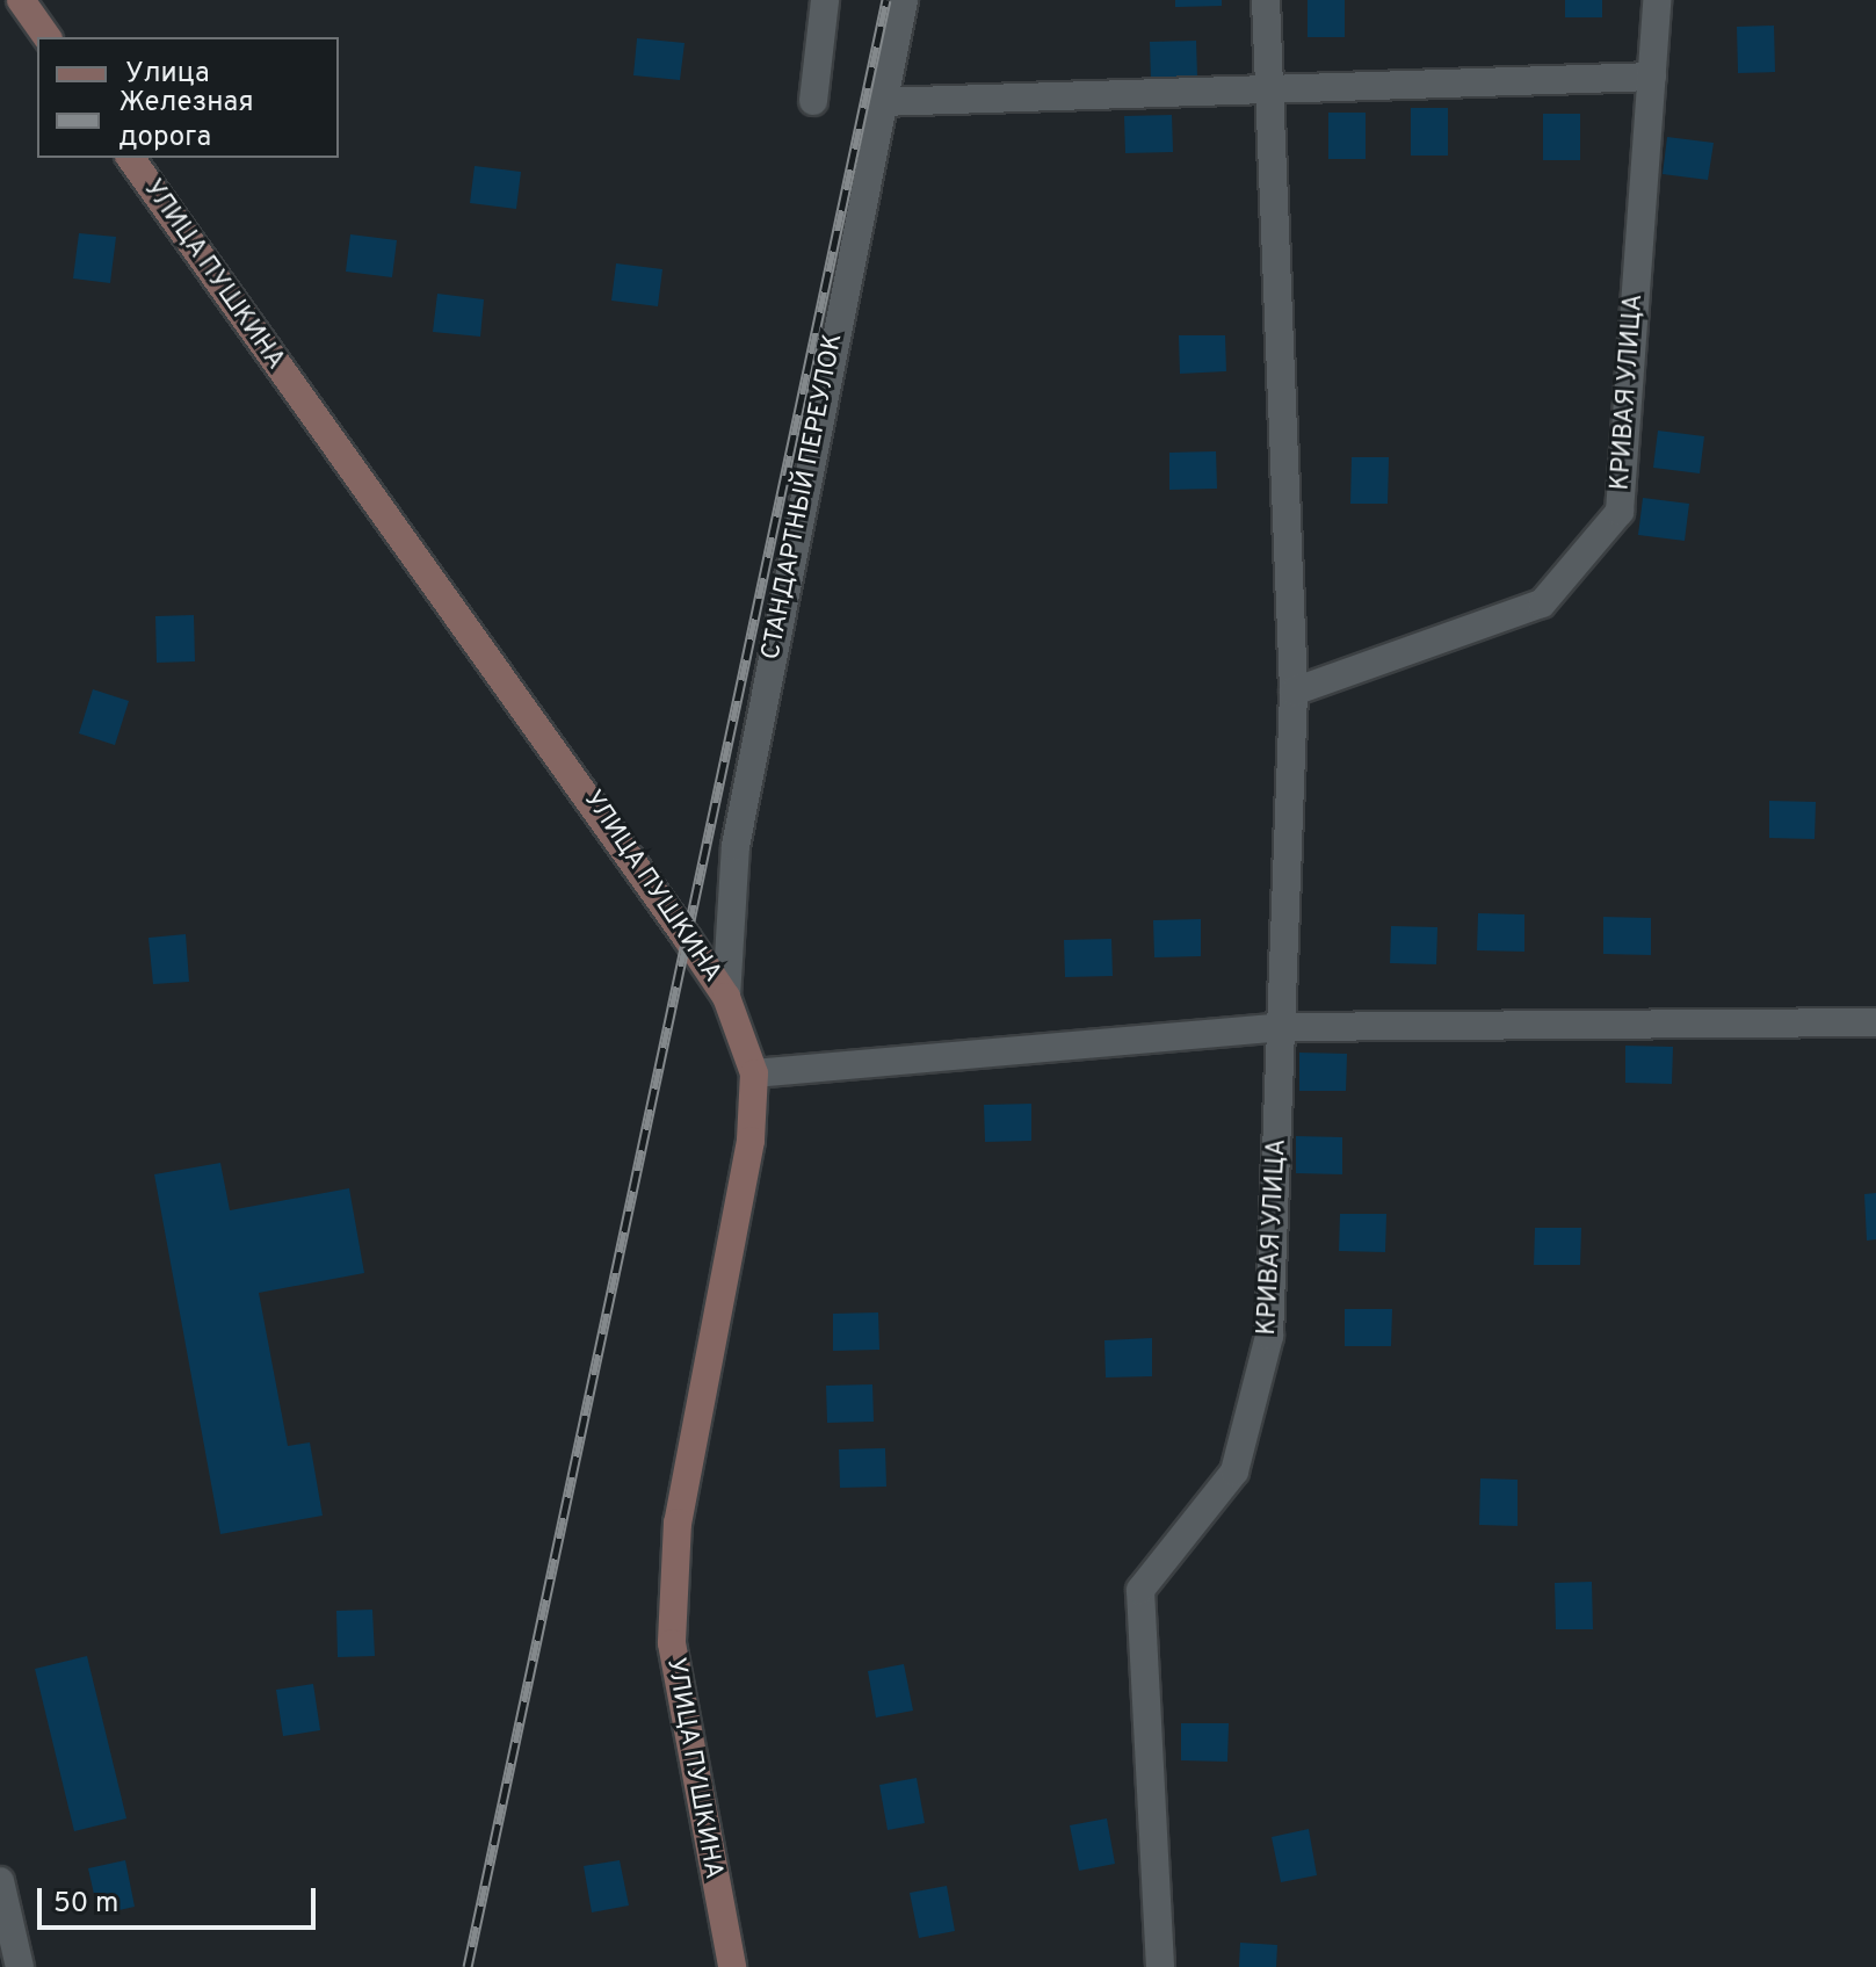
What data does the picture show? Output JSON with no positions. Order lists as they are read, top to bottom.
{
  "streets": {
    "main road": ["УЛИЦА ПУШКИНА"],
    "street": ["КРИВАЯ УЛИЦА", "СТАНДАРТНЫЙ ПЕРЕУЛОК"]
  },
  "crossings": [
    ["УЛИЦА ПУШКИНА", "СТАНДАРТНЫЙ ПЕРЕУЛОК"]
  ],
  "legend": ["Улица", "Железная дорога"],
  "scale_bar": "50 m"
}
